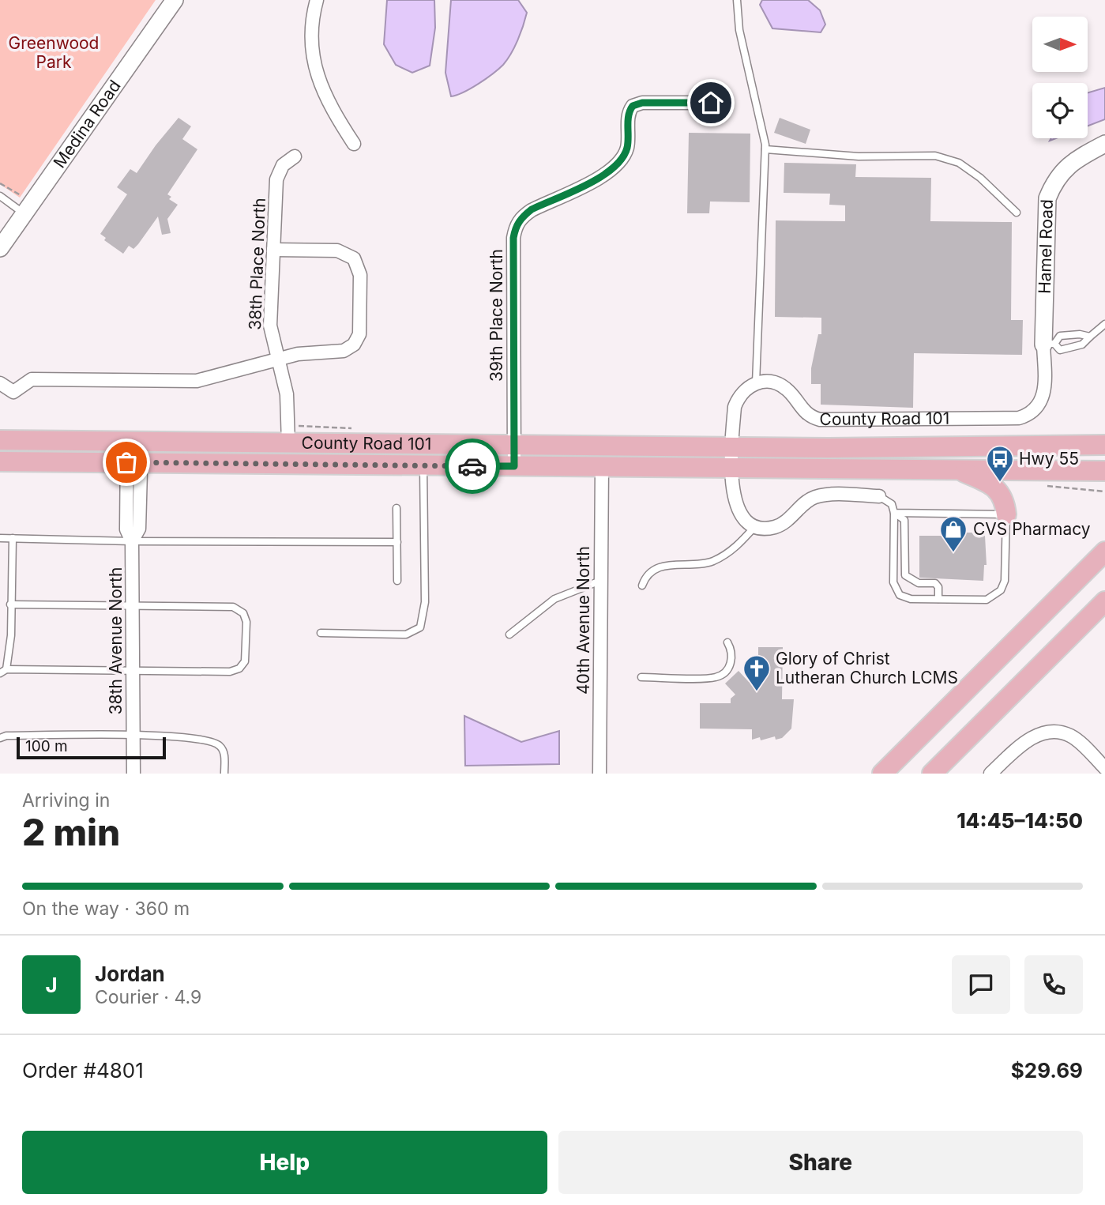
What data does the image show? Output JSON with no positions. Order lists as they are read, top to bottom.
{
  "streets": {
    "main road": ["County Road 101"],
    "street": [
      "Medina Road",
      "Hamel Road",
      "38th Place North",
      "39th Place North",
      "40th Avenue North",
      "38th Avenue North"
    ]
  },
  "crossings": [
    ["Hamel Road", "County Road 101"],
    ["38th Place North", "County Road 101"],
    ["39th Place North", "County Road 101"],
    ["County Road 101", "40th Avenue North"],
    ["County Road 101", "38th Avenue North"]
  ],
  "parks": ["Greenwood Park"],
  "places": {
    "bus stop": ["Hwy 55"],
    "shop": ["CVS Pharmacy"],
    "church": ["Glory of Christ Lutheran Church LCMS"]
  },
  "scale_bar": "100 m",
  "north": "right",
  "page": {
    "scale": "100 m",
    "heading": ["2 min", "Arriving in", "14:45–14:50"],
    "panel": [
      "Jordan",
      "Courier · 4.9",
      "Order #4801",
      "$29.69"
    ],
    "bar": "On the way · 360 m",
    "round": "J",
    "buttons": ["Help", "Share"]
  }
}
